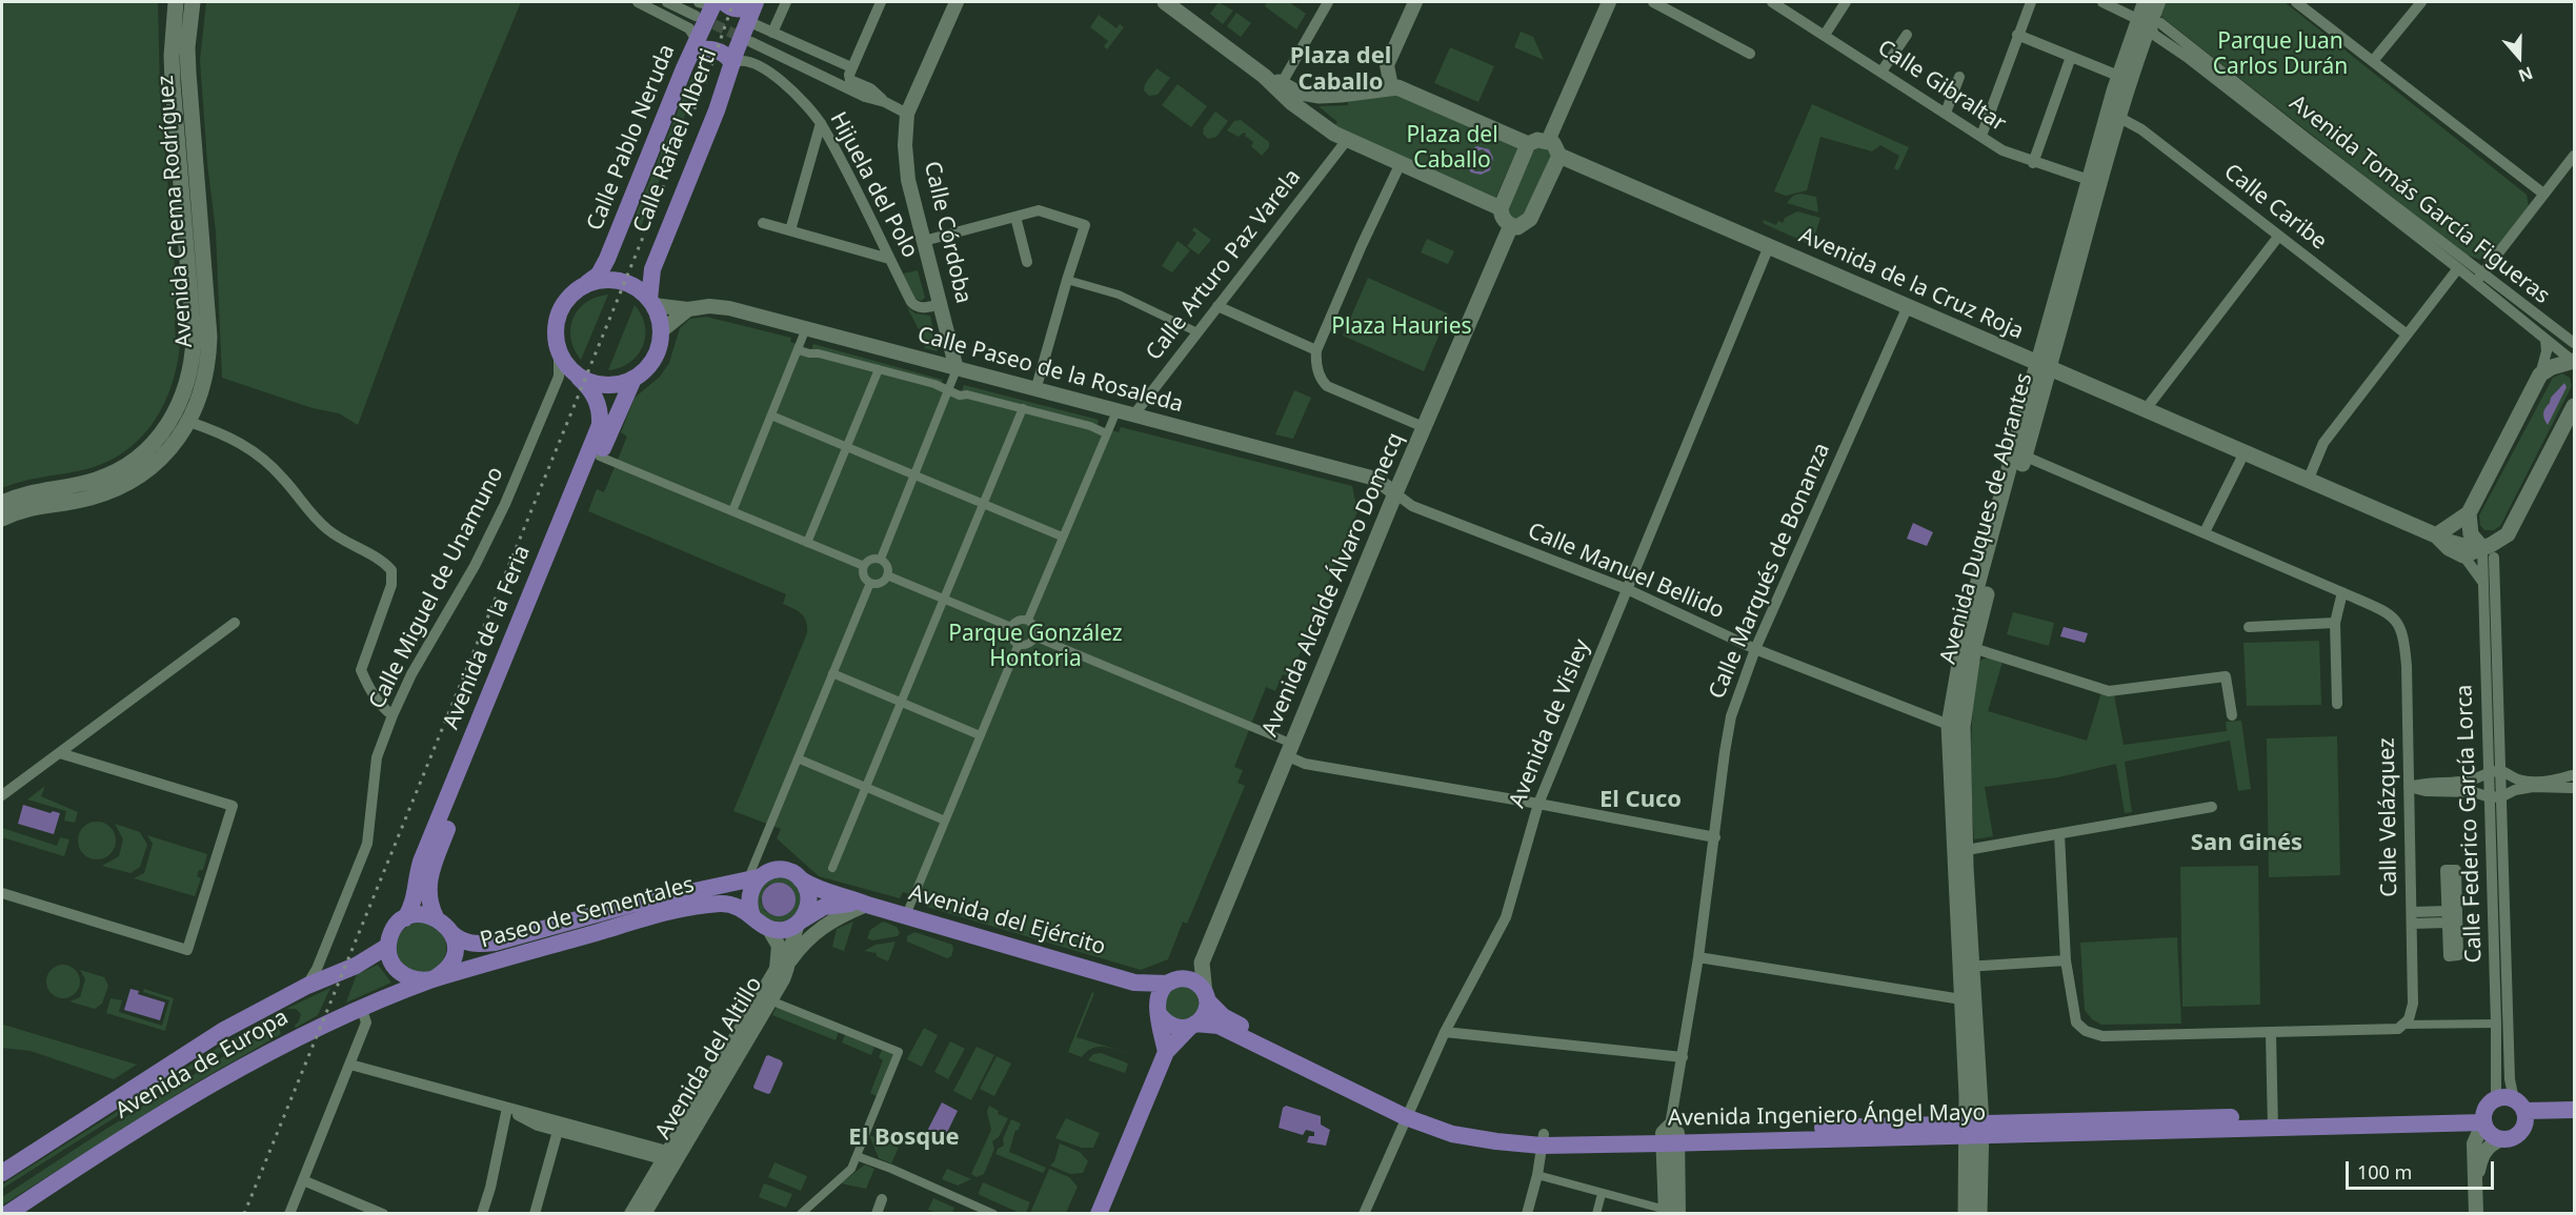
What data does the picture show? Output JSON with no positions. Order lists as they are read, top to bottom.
{
  "streets": {
    "main road": [
      "Calle Pablo Neruda",
      "Calle Rafael Alberti",
      "Avenida Chema Rodríguez",
      "Avenida de la Cruz Roja",
      "Avenida Duques de Abrantes",
      "Avenida Alcalde Álvaro Domecq",
      "Avenida de la Feria",
      "Paseo de Sementales",
      "Avenida del Ejército",
      "Avenida de Europa",
      "Avenida Ingeniero Ángel Mayo"
    ],
    "street": [
      "Calle Gibraltar",
      "Hijuela del Polo",
      "Avenida Tomás García Figueras",
      "Calle Caribe",
      "Calle Córdoba",
      "Calle Arturo Paz Varela",
      "Calle Paseo de la Rosaleda",
      "Calle Manuel Bellido",
      "Calle Marqués de Bonanza",
      "Calle Miguel de Unamuno",
      "Avenida de Visley",
      "Calle Velázquez",
      "Calle Federico García Lorca",
      "Avenida del Altillo"
    ]
  },
  "crossings": [
    ["Calle Gibraltar", "Avenida Duques de Abrantes"],
    ["Calle Pablo Neruda", "Calle Rafael Alberti"],
    ["Calle Pablo Neruda", "Calle Paseo de la Rosaleda"],
    ["Calle Pablo Neruda", "Calle Miguel de Unamuno"],
    ["Calle Pablo Neruda", "Avenida de la Feria"],
    ["Calle Rafael Alberti", "Hijuela del Polo"],
    ["Calle Rafael Alberti", "Calle Paseo de la Rosaleda"],
    ["Calle Rafael Alberti", "Calle Miguel de Unamuno"],
    ["Calle Rafael Alberti", "Avenida de la Feria"],
    ["Hijuela del Polo", "Calle Córdoba"],
    ["Avenida Tomás García Figueras", "Avenida Duques de Abrantes"],
    ["Calle Caribe", "Avenida Duques de Abrantes"],
    ["Calle Córdoba", "Calle Paseo de la Rosaleda"],
    ["Calle Arturo Paz Varela", "Calle Paseo de la Rosaleda"],
    ["Avenida de la Cruz Roja", "Avenida Duques de Abrantes"],
    ["Avenida de la Cruz Roja", "Calle Marqués de Bonanza"],
    ["Avenida de la Cruz Roja", "Avenida de Visley"],
    ["Calle Paseo de la Rosaleda", "Calle Manuel Bellido"],
    ["Calle Paseo de la Rosaleda", "Avenida Alcalde Álvaro Domecq"],
    ["Calle Paseo de la Rosaleda", "Calle Miguel de Unamuno"],
    ["Calle Paseo de la Rosaleda", "Avenida de la Feria"],
    ["Avenida Duques de Abrantes", "Calle Manuel Bellido"],
    ["Avenida Duques de Abrantes", "Calle Velázquez"],
    ["Avenida Duques de Abrantes", "Avenida Ingeniero Ángel Mayo"],
    ["Calle Manuel Bellido", "Calle Marqués de Bonanza"],
    ["Calle Manuel Bellido", "Avenida Alcalde Álvaro Domecq"],
    ["Calle Manuel Bellido", "Avenida de Visley"],
    ["Calle Marqués de Bonanza", "Avenida Ingeniero Ángel Mayo"],
    ["Avenida Alcalde Álvaro Domecq", "Avenida del Ejército"],
    ["Avenida Alcalde Álvaro Domecq", "Avenida Ingeniero Ángel Mayo"],
    ["Calle Miguel de Unamuno", "Avenida de la Feria"],
    ["Calle Miguel de Unamuno", "Avenida de Europa"],
    ["Avenida de la Feria", "Paseo de Sementales"],
    ["Avenida de la Feria", "Avenida de Europa"],
    ["Avenida de Visley", "Avenida Ingeniero Ángel Mayo"],
    ["Calle Federico García Lorca", "Avenida Ingeniero Ángel Mayo"],
    ["Paseo de Sementales", "Avenida del Ejército"],
    ["Paseo de Sementales", "Avenida del Altillo"],
    ["Paseo de Sementales", "Avenida de Europa"],
    ["Avenida del Ejército", "Avenida del Altillo"],
    ["Avenida del Ejército", "Avenida Ingeniero Ángel Mayo"]
  ],
  "districts": [
    "Plaza del Caballo",
    "El Cuco",
    "San Ginés",
    "El Bosque"
  ],
  "parks": [
    "Parque Juan Carlos Durán",
    "Plaza del Caballo",
    "Plaza Hauries",
    "Parque González Hontoria"
  ],
  "scale_bar": "100 m",
  "north": "bottom"
}
